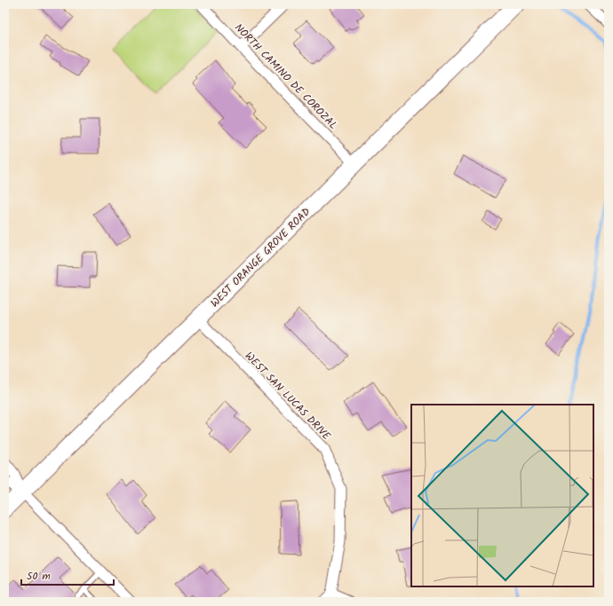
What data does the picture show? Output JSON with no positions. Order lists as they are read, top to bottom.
{
  "streets": {
    "main road": ["WEST ORANGE GROVE ROAD"],
    "street": ["NORTH CAMINO DE COROZAL", "WEST SAN LUCAS DRIVE"]
  },
  "crossings": [
    ["NORTH CAMINO DE COROZAL", "WEST ORANGE GROVE ROAD"],
    ["WEST ORANGE GROVE ROAD", "WEST SAN LUCAS DRIVE"]
  ],
  "scale_bar": "50 m"
}
